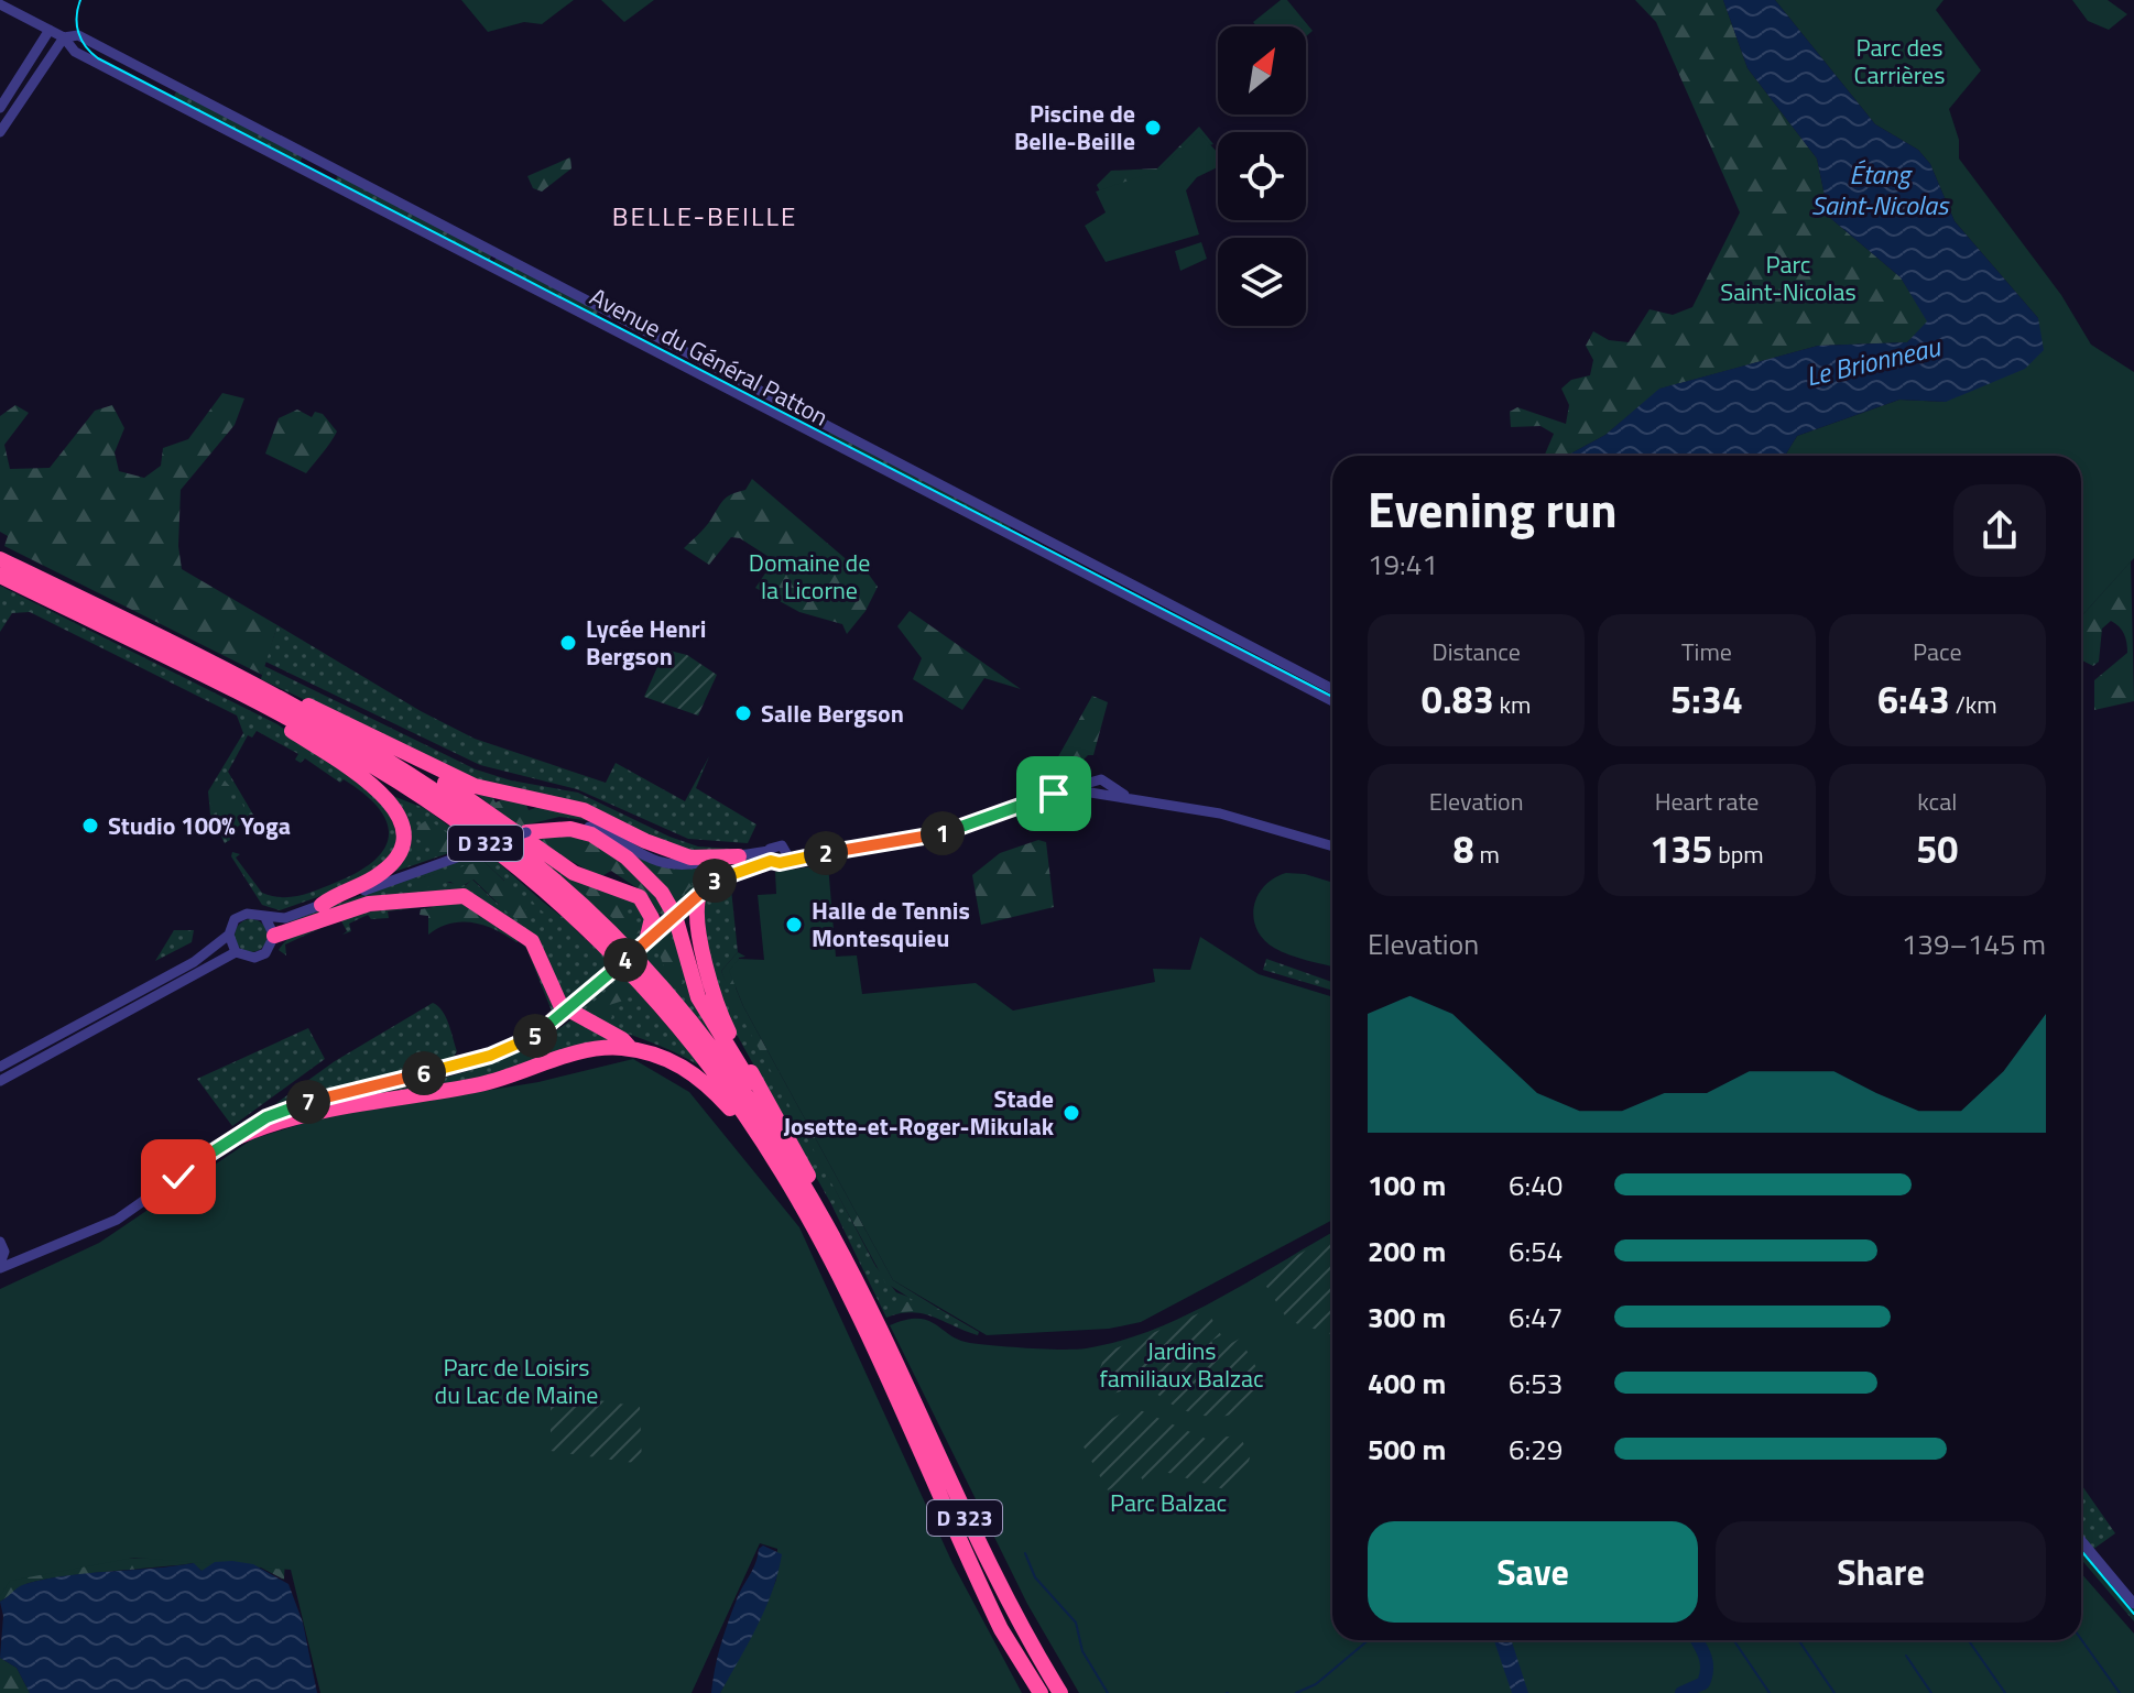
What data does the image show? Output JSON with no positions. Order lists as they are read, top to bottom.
{
  "streets": {
    "highway": ["D 323"],
    "street": ["Avenue du Général Patton"]
  },
  "districts": ["BELLE-BEILLE"],
  "water": ["Étang Saint-Nicolas", "Le Brionneau"],
  "parks": [
    "Parc des Carrières",
    "Parc Saint-Nicolas",
    "Domaine de la Licorne",
    "Jardins familiaux Balzac",
    "Parc de Loisirs du Lac de Maine",
    "Parc Balzac"
  ],
  "places": [
    "Piscine de Belle-Beille",
    "Lycée Henri Bergson",
    "Salle Bergson",
    "Studio 100% Yoga",
    "Halle de Tennis Montesquieu",
    "Stade Josette-et-Roger-Mikulak"
  ],
  "north": "top right",
  "page": {
    "heading": ["Evening run", "19:41"],
    "stats": [
      ["Distance", "0.83 km"],
      ["Time", "5:34"],
      ["Pace", "6:43 /km"],
      ["Elevation", "8 m"],
      ["Heart rate", "135 bpm"],
      ["kcal", "50"]
    ],
    "pins": [
      "1",
      "2",
      "3",
      "4",
      "5",
      "6",
      "7"
    ],
    "chart": ["Elevation", "139–145 m"],
    "list": [
      {
        "name": "100 m",
        "note": "6:40"
      },
      {
        "name": "200 m",
        "note": "6:54"
      },
      {
        "name": "300 m",
        "note": "6:47"
      },
      {
        "name": "400 m",
        "note": "6:53"
      },
      {
        "name": "500 m",
        "note": "6:29"
      }
    ],
    "buttons": ["Save", "Share"]
  }
}
